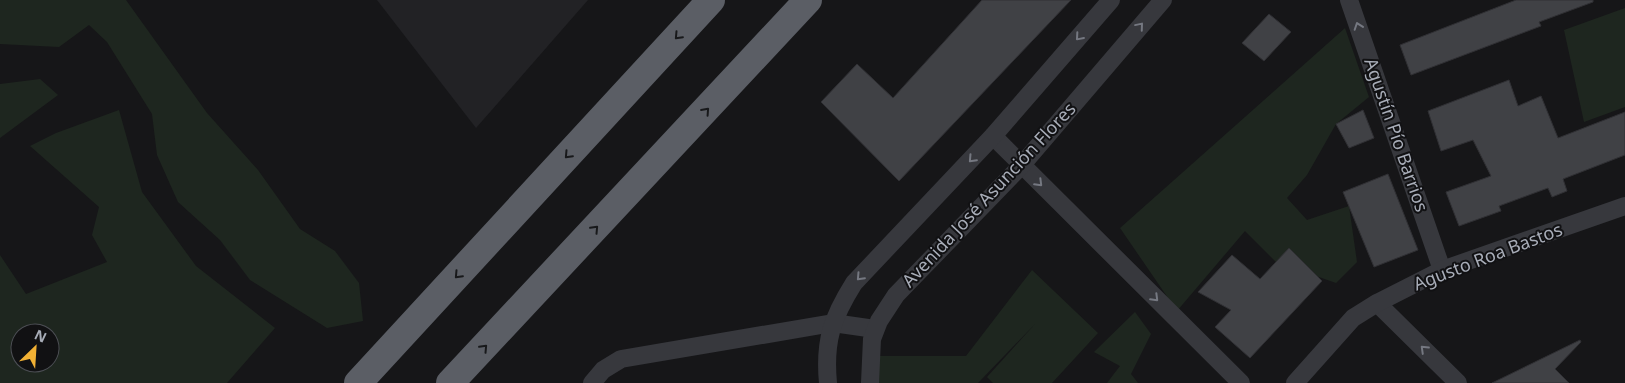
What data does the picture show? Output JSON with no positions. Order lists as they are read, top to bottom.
{
  "streets": {
    "street": ["Agustín Pío Barrios", "Avenida José Asunción Flores", "Agusto Roa Bastos"]
  },
  "crossings": [
    ["Agustín Pío Barrios", "Agusto Roa Bastos"]
  ],
  "one_way": ["Agustín Pío Barrios"],
  "north": "top right"
}
